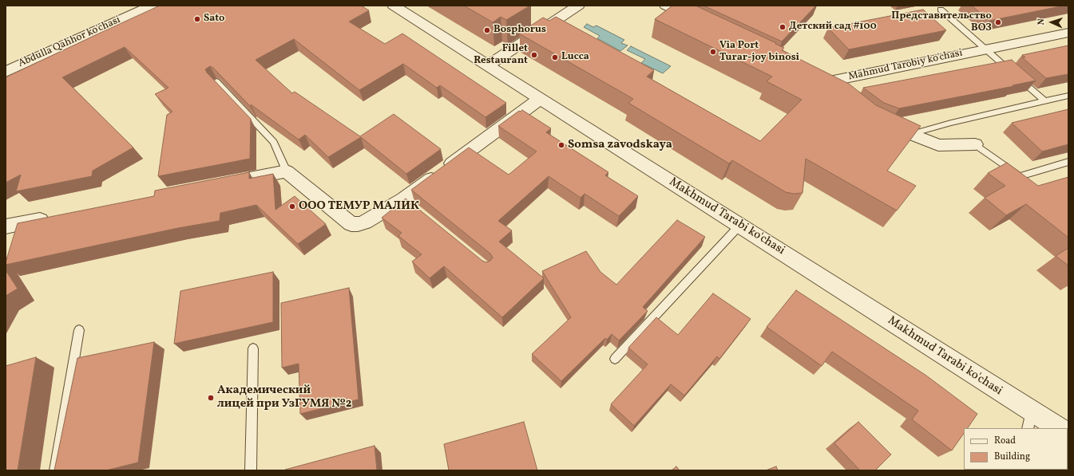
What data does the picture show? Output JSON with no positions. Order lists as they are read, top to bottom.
{
  "streets": {
    "street": ["Abdulla Qahhor ko'chasi", "Mahmud Tarobiy ko'chasi", "Makhmud Tarabi ko'chasi"]
  },
  "places": [
    "Sato",
    "Представительство ВОЗ",
    "Детский сад #100",
    "Bosphorus",
    "Via Port Turar-joy binosi",
    "Fillet Restaurant",
    "Lucca",
    "Somsa zavodskaya",
    "ООО ТЕМУР МАЛИК",
    "Академический лицей при УзГУМЯ №2"
  ],
  "legend": ["Road", "Building"],
  "north": "left"
}
